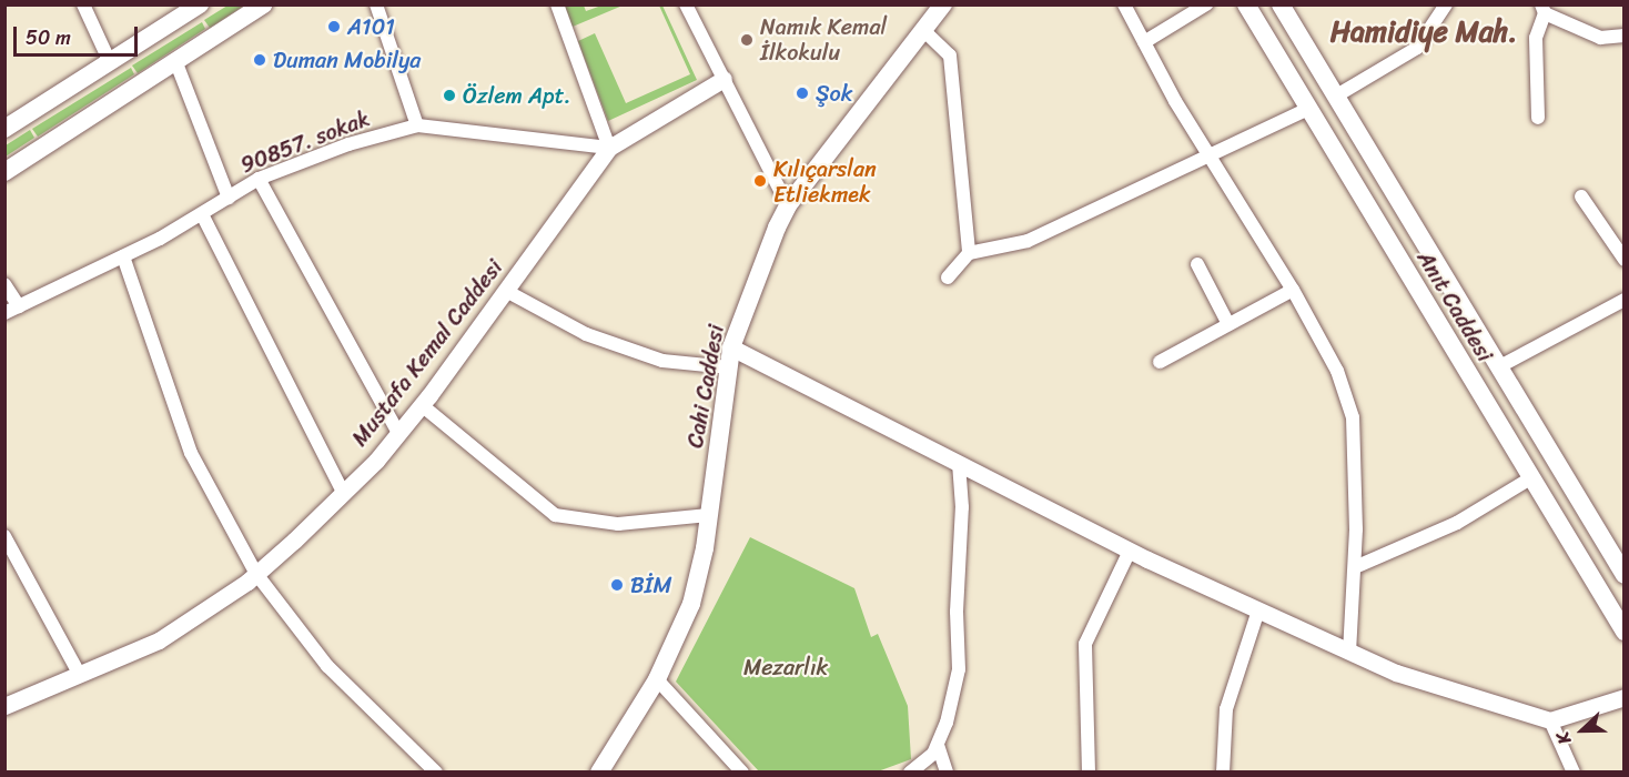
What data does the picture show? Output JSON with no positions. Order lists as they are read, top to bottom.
{
  "streets": {
    "main road": ["Anıt Caddesi", "Cahi Caddesi"],
    "street": ["90857. sokak", "Mustafa Kemal Caddesi"]
  },
  "crossings": [
    ["90857. sokak", "Mustafa Kemal Caddesi"]
  ],
  "districts": ["Hamidiye Mah."],
  "parks": ["Mezarlık"],
  "places": [
    "A101",
    "Namık Kemal İlkokulu",
    "Duman Mobilya",
    "Şok",
    "Özlem Apt.",
    "Kılıçarslan Etliekmek",
    "BİM"
  ],
  "scale_bar": "50 m",
  "north": "left"
}
